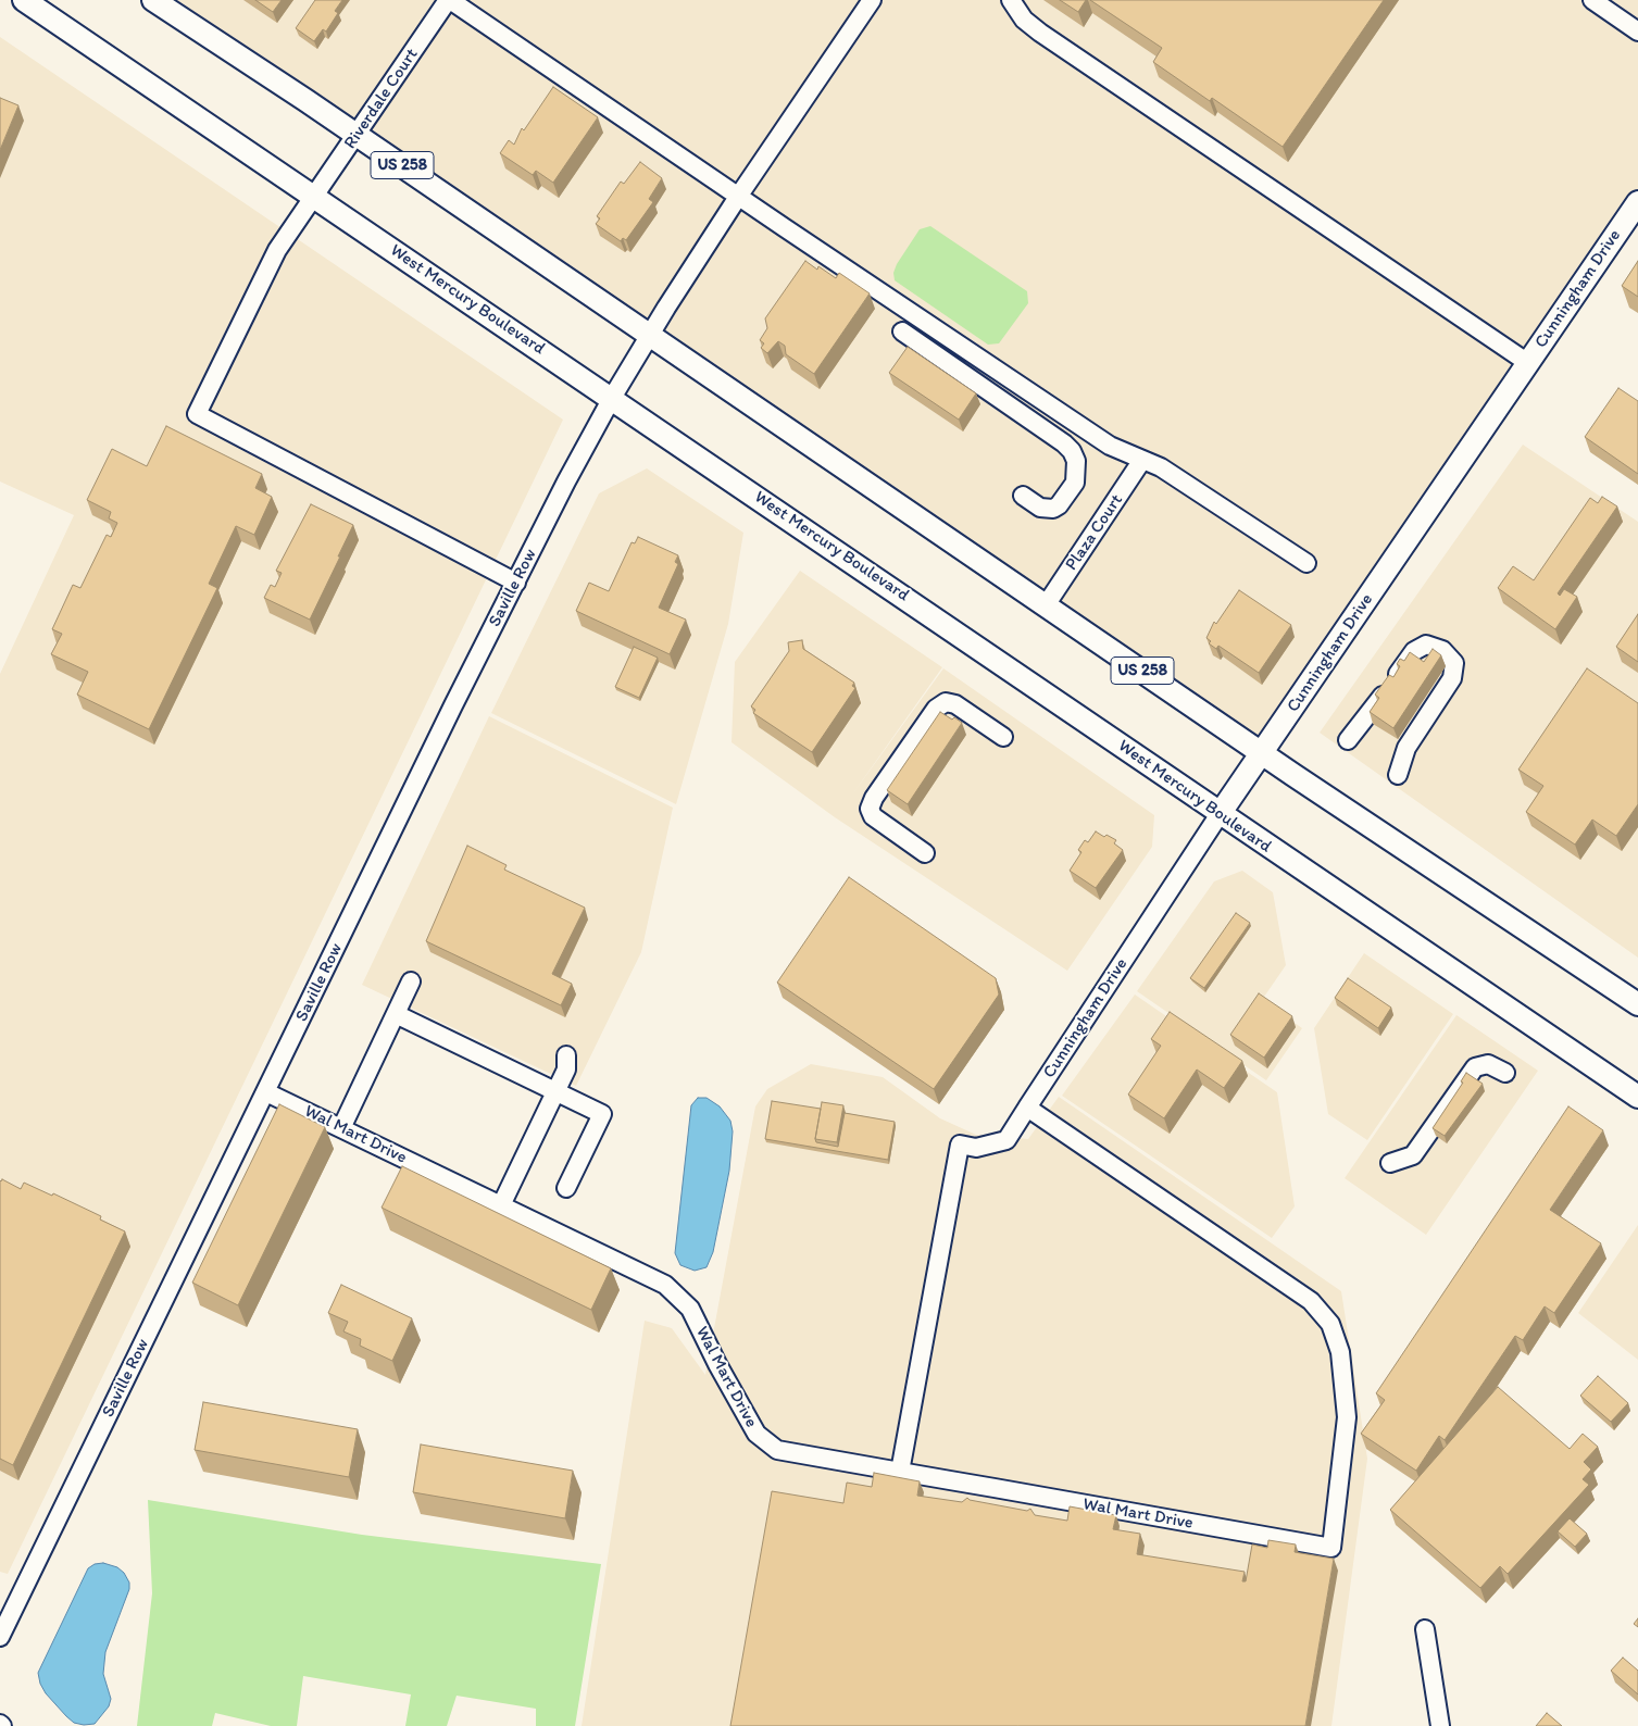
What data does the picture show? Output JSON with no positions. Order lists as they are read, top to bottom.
{
  "streets": {
    "main road": ["US 258", "Cunningham Drive", "West Mercury Boulevard"],
    "street": [
      "Riverdale Court",
      "Plaza Court",
      "Saville Row",
      "Wal Mart Drive"
    ]
  },
  "crossings": [
    ["Riverdale Court", "US 258"],
    ["Riverdale Court", "West Mercury Boulevard"],
    ["Riverdale Court", "Saville Row"],
    ["US 258", "Cunningham Drive"],
    ["US 258", "Plaza Court"],
    ["US 258", "Saville Row"],
    ["Cunningham Drive", "West Mercury Boulevard"],
    ["Cunningham Drive", "Wal Mart Drive"],
    ["West Mercury Boulevard", "Saville Row"],
    ["Saville Row", "Wal Mart Drive"]
  ]
}
